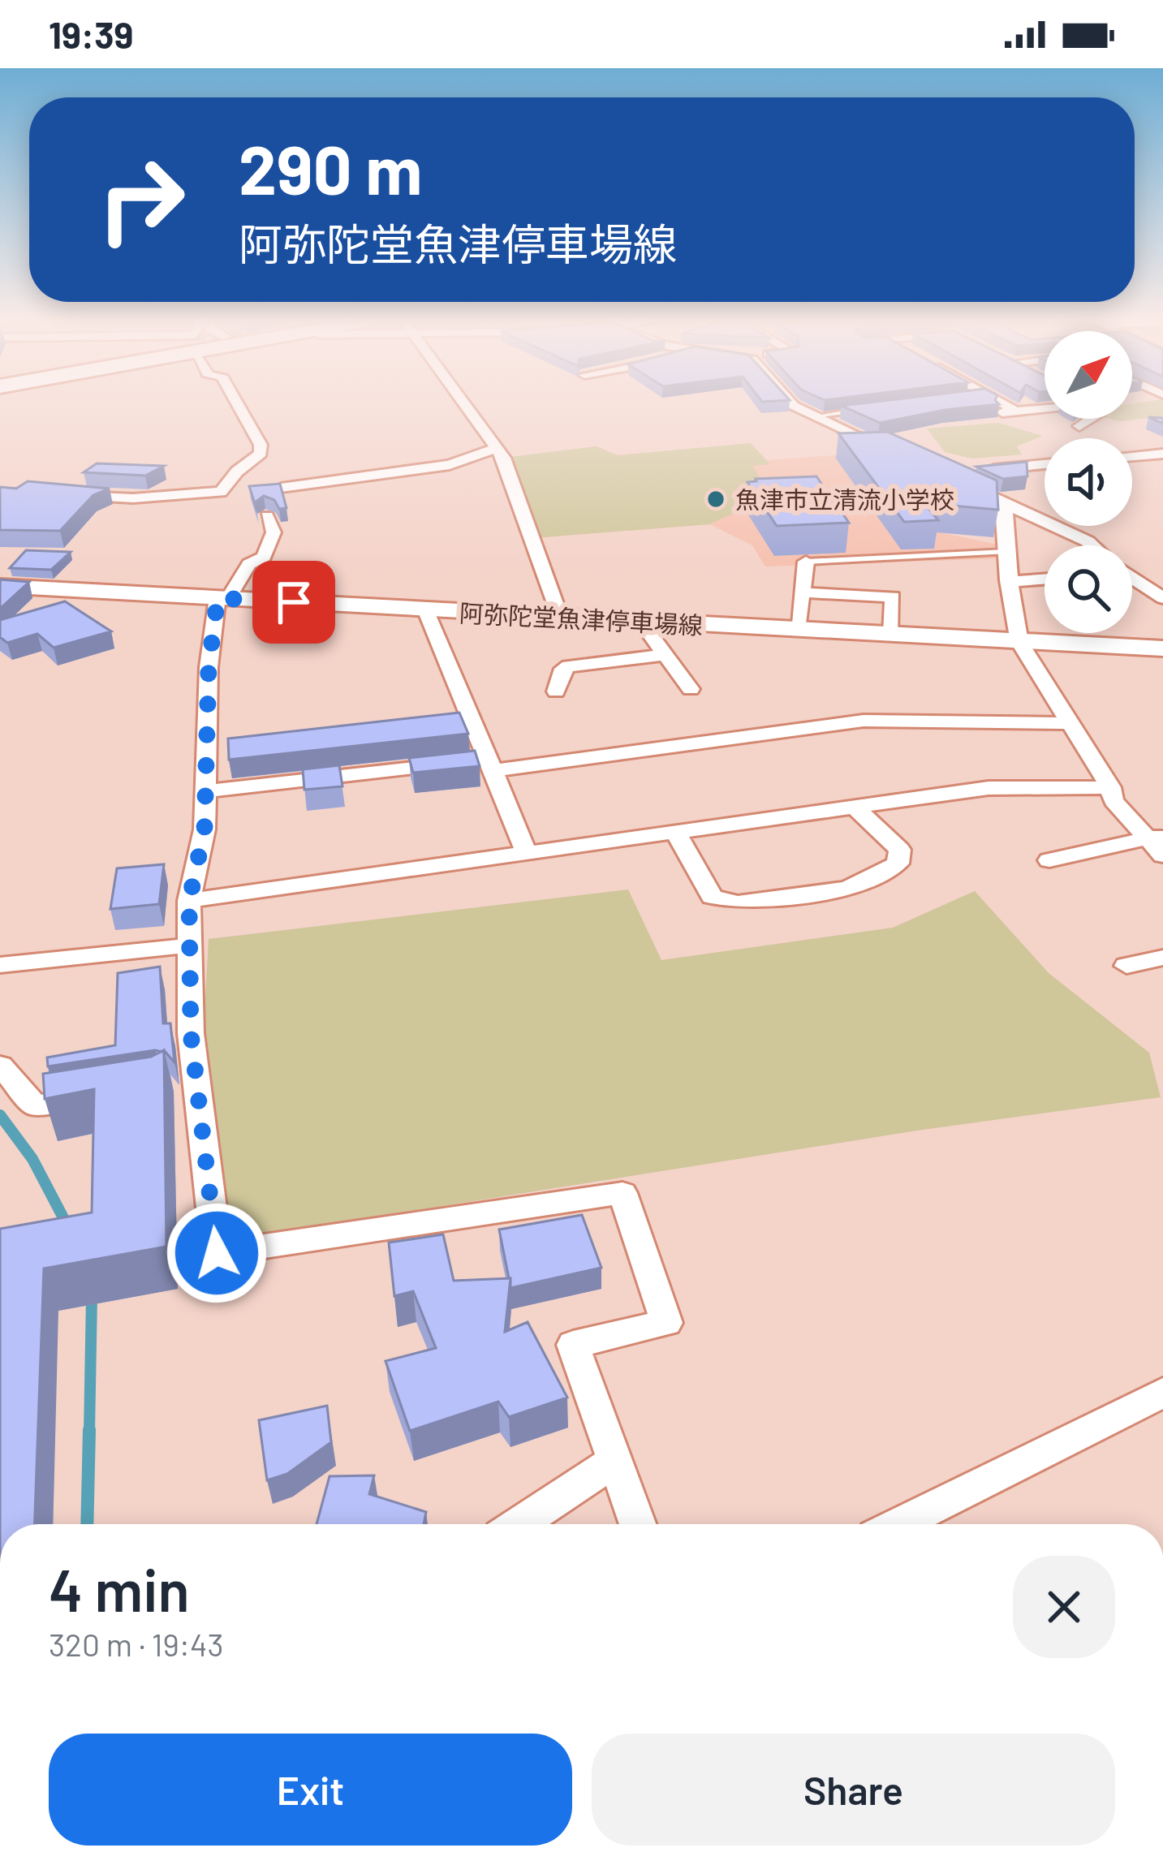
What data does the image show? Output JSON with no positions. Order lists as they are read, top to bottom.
{
  "streets": {
    "main road": ["阿弥陀堂魚津停車場線"]
  },
  "places": ["魚津市立清流小学校"],
  "north": "top right",
  "page": {
    "status": "19:39",
    "turn": ["290 m", "阿弥陀堂魚津停車場線"],
    "heading": ["4 min", "320 m · 19:43"],
    "buttons": ["Exit", "Share"]
  }
}
